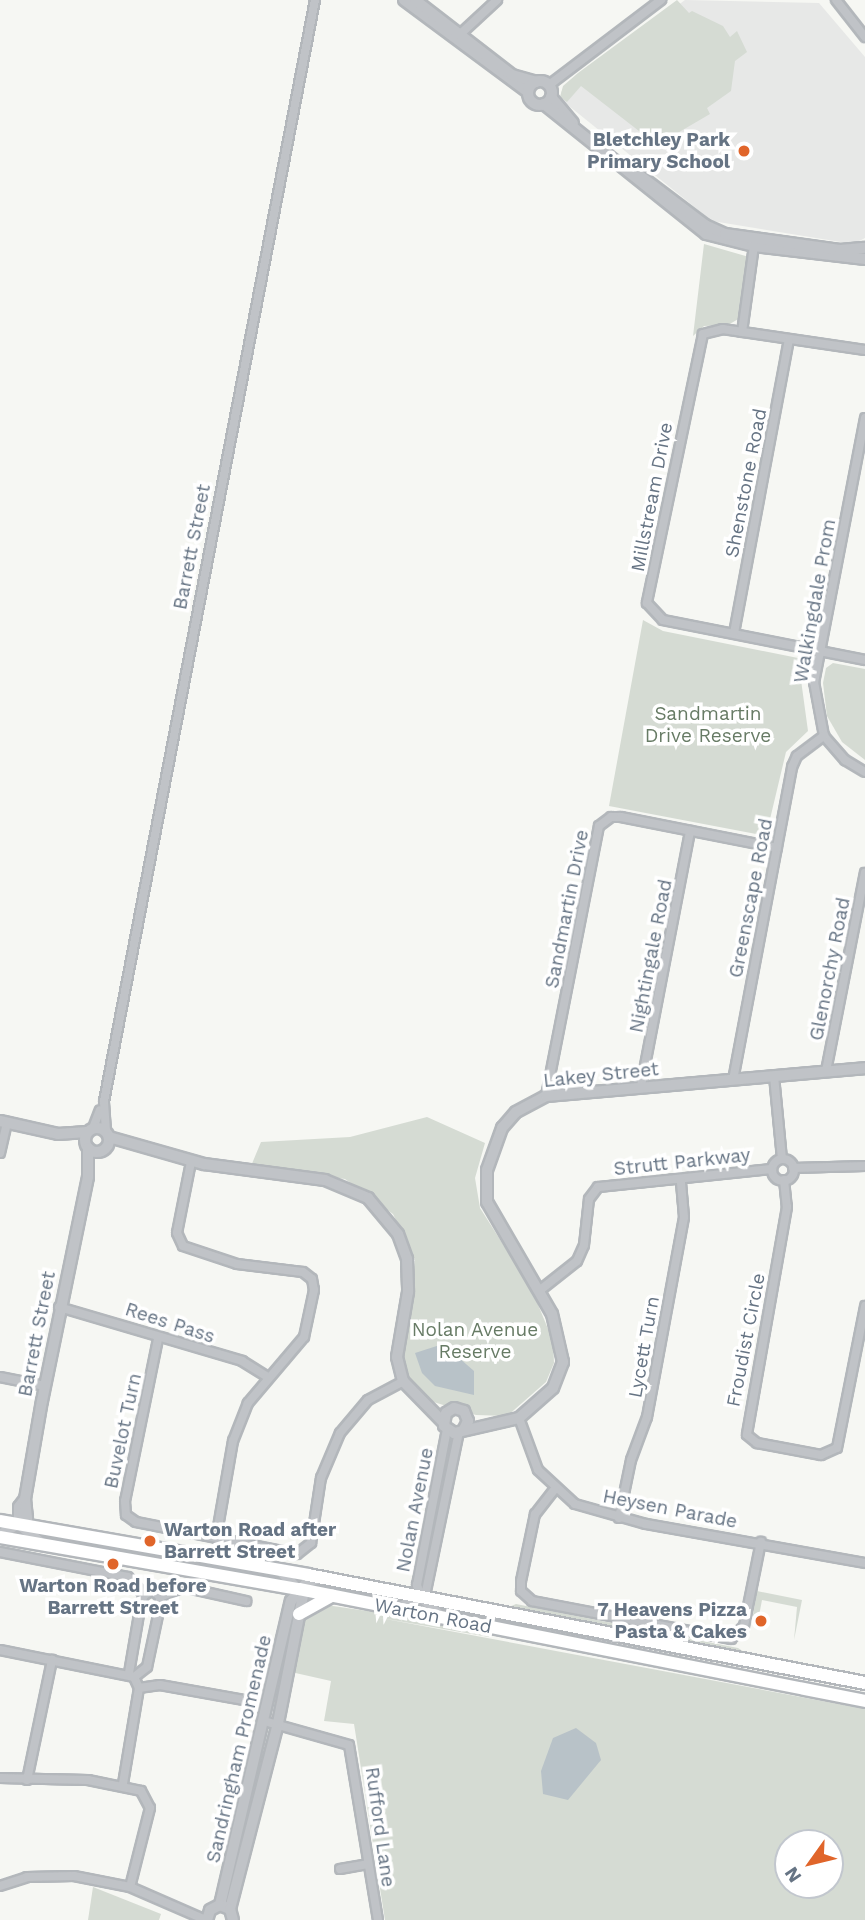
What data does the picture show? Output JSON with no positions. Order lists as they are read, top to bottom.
{
  "streets": {
    "main road": ["Warton Road"],
    "street": [
      "Shenstone Road",
      "Millstream Drive",
      "Barrett Street",
      "Walkingdale Prom",
      "Greenscape Road",
      "Sandmartin Drive",
      "Nightingale Road",
      "Glenorchy Road",
      "Lakey Street",
      "Strutt Parkway",
      "Rees Pass",
      "Froudist Circle",
      "Lycett Turn",
      "Buvelot Turn",
      "Heysen Parade",
      "Nolan Avenue",
      "Sandringham Promenade",
      "Rufford Lane"
    ]
  },
  "crossings": [
    ["Shenstone Road", "Millstream Drive"],
    ["Millstream Drive", "Walkingdale Prom"],
    ["Barrett Street", "Rees Pass"],
    ["Barrett Street", "Warton Road"],
    ["Walkingdale Prom", "Greenscape Road"],
    ["Greenscape Road", "Sandmartin Drive"],
    ["Greenscape Road", "Lakey Street"],
    ["Sandmartin Drive", "Nightingale Road"],
    ["Sandmartin Drive", "Lakey Street"],
    ["Nightingale Road", "Lakey Street"],
    ["Glenorchy Road", "Lakey Street"],
    ["Lakey Street", "Strutt Parkway"],
    ["Lakey Street", "Heysen Parade"],
    ["Strutt Parkway", "Lycett Turn"],
    ["Rees Pass", "Buvelot Turn"],
    ["Lycett Turn", "Heysen Parade"],
    ["Nolan Avenue", "Warton Road"],
    ["Warton Road", "Sandringham Promenade"],
    ["Sandringham Promenade", "Rufford Lane"]
  ],
  "parks": ["Sandmartin Drive Reserve", "Nolan Avenue Reserve"],
  "places": [
    "Bletchley Park Primary School",
    "Warton Road after Barrett Street",
    "Warton Road before Barrett Street",
    "7 Heavens Pizza Pasta & Cakes"
  ],
  "north": "bottom left"
}
